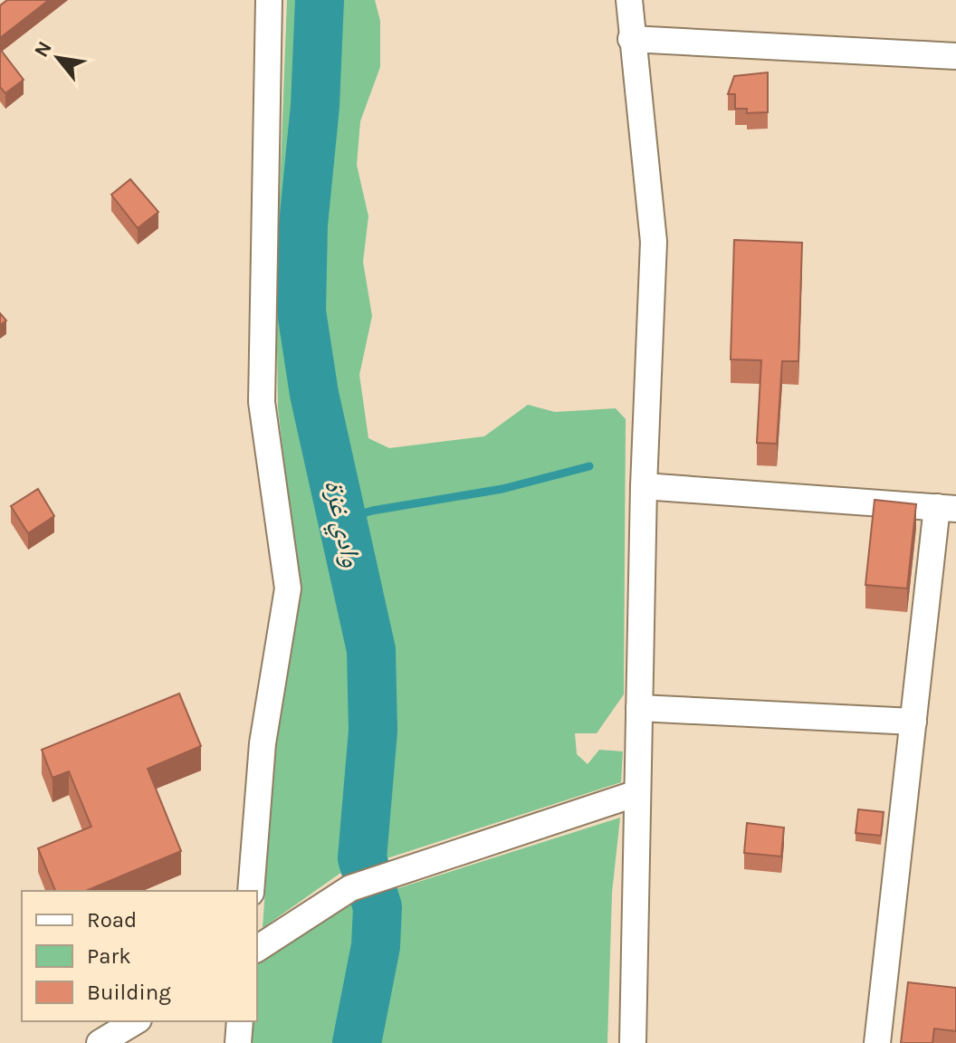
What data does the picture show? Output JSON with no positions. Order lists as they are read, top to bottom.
{
  "water": ["وادي غزة"],
  "legend": ["Road", "Park", "Building"],
  "north": "top left"
}
